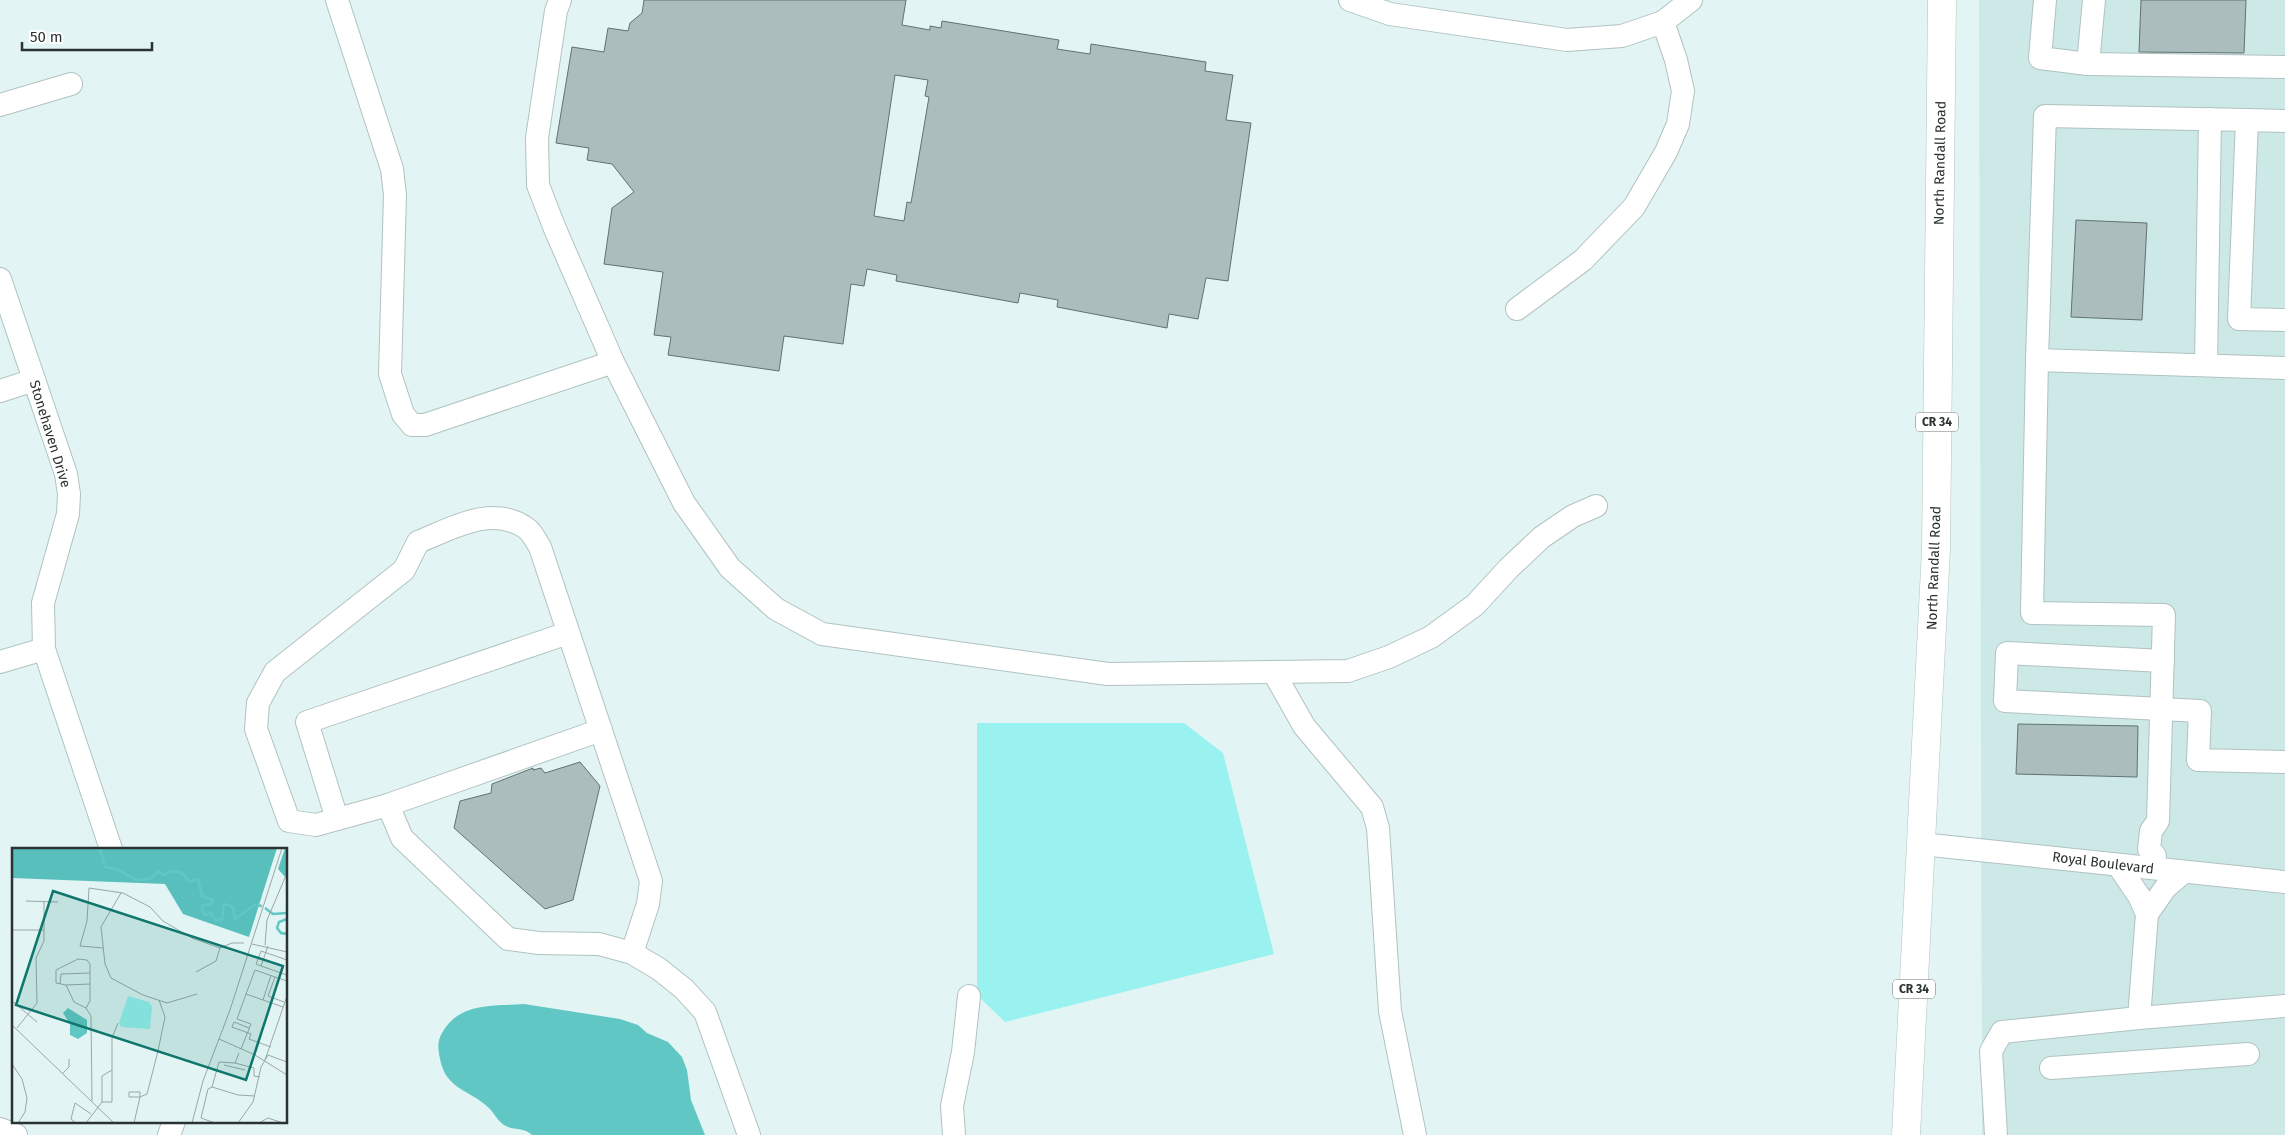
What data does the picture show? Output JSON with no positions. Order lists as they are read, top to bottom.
{
  "streets": {
    "main road": ["North Randall Road", "CR 34"],
    "street": ["Stonehaven Drive", "Royal Boulevard"]
  },
  "crossings": [
    ["North Randall Road", "Royal Boulevard"]
  ],
  "scale_bar": "50 m"
}
